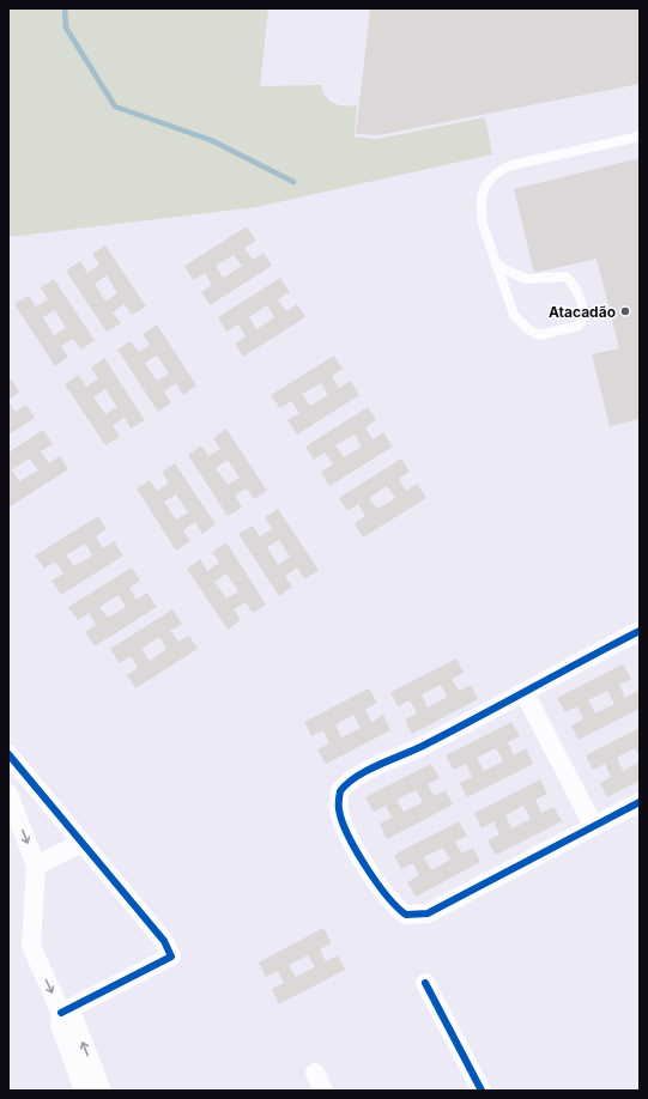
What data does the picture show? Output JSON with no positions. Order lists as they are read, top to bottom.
{
  "places": ["Atacadão"]
}
